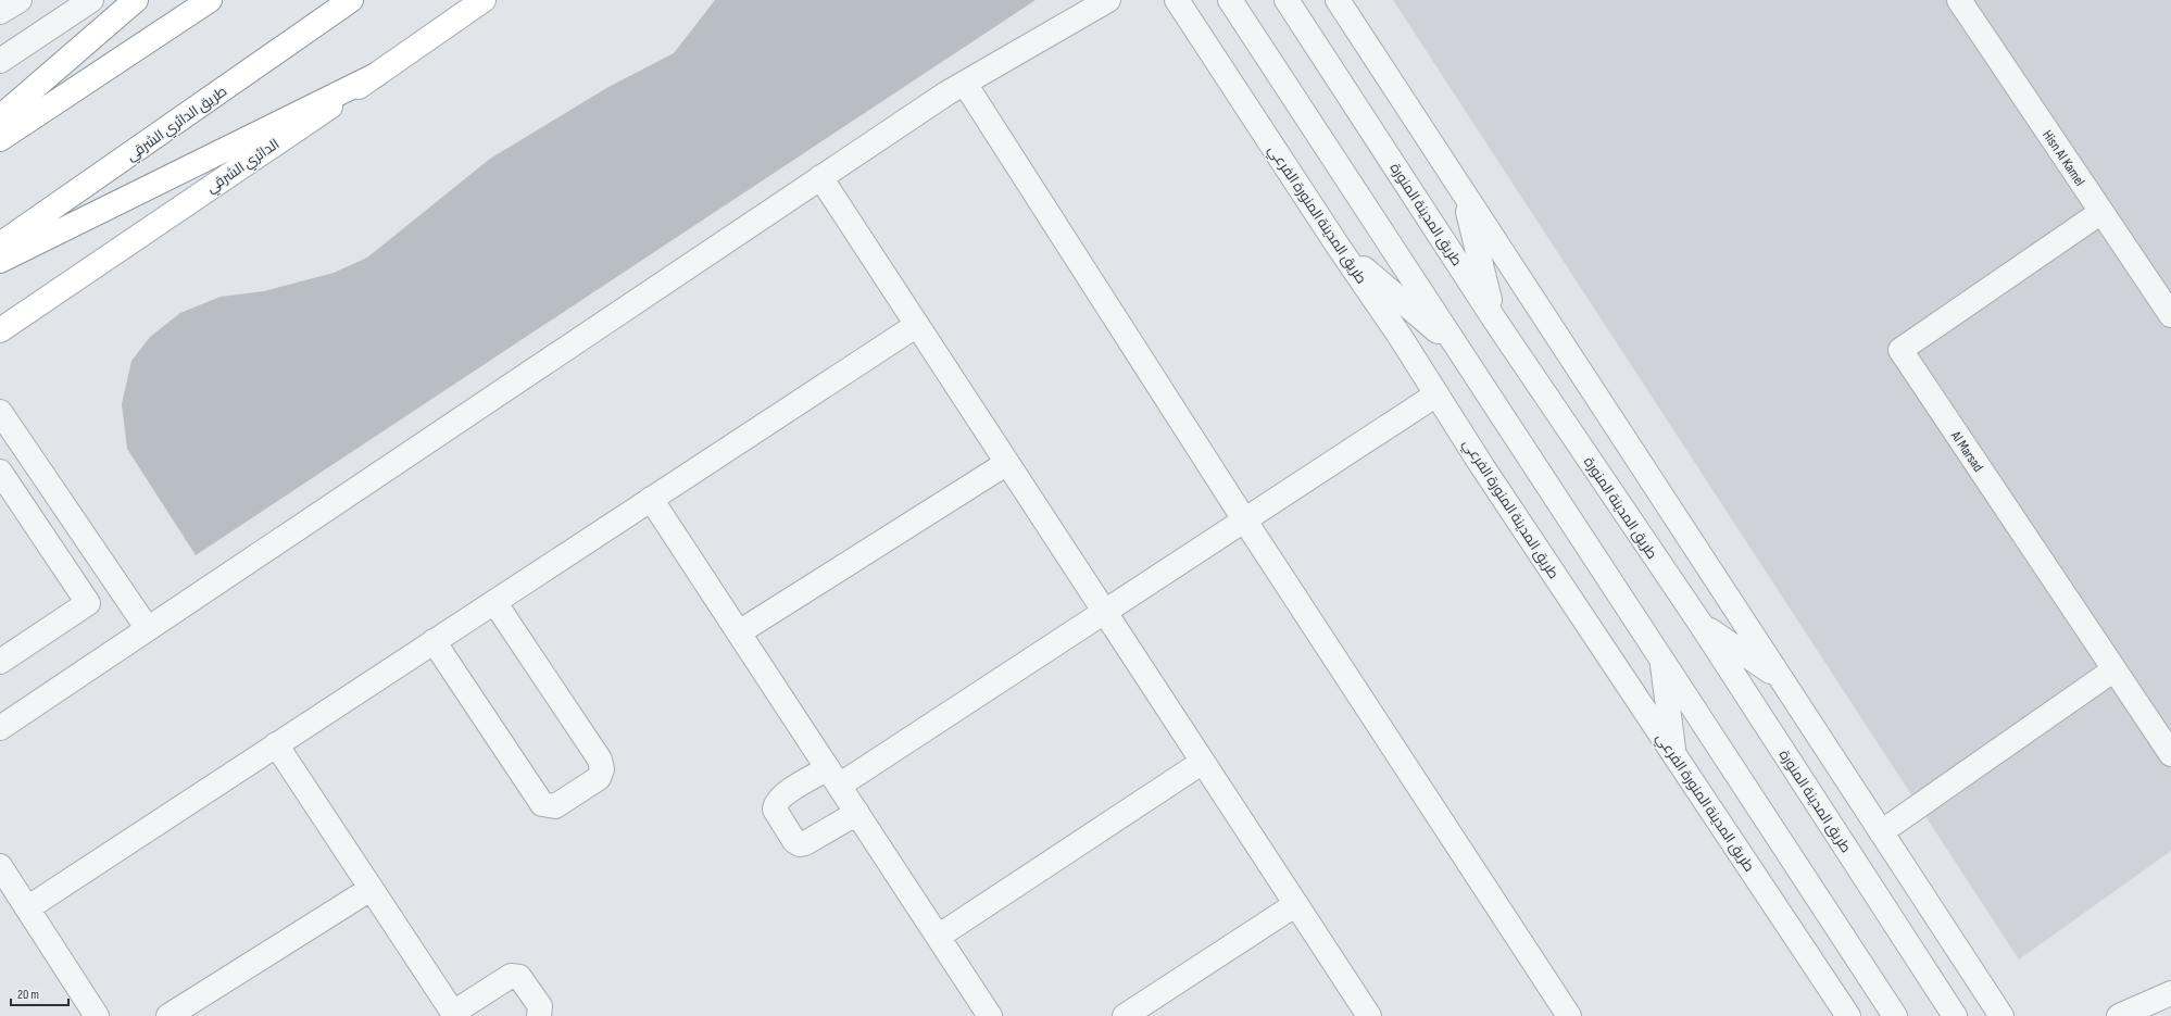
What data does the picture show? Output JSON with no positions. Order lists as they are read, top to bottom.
{
  "streets": {
    "main road": ["طريق الدائري الشرقي", "الدائري الشرقي"],
    "street": [
      "Hisn Al Kamel",
      "طريق المدينة المنورة الفرعي",
      "طريق المدينة المنورة",
      "Al Marsad"
    ]
  },
  "crossings": [
    ["Hisn Al Kamel", "Al Marsad"]
  ],
  "scale_bar": "20 m"
}
